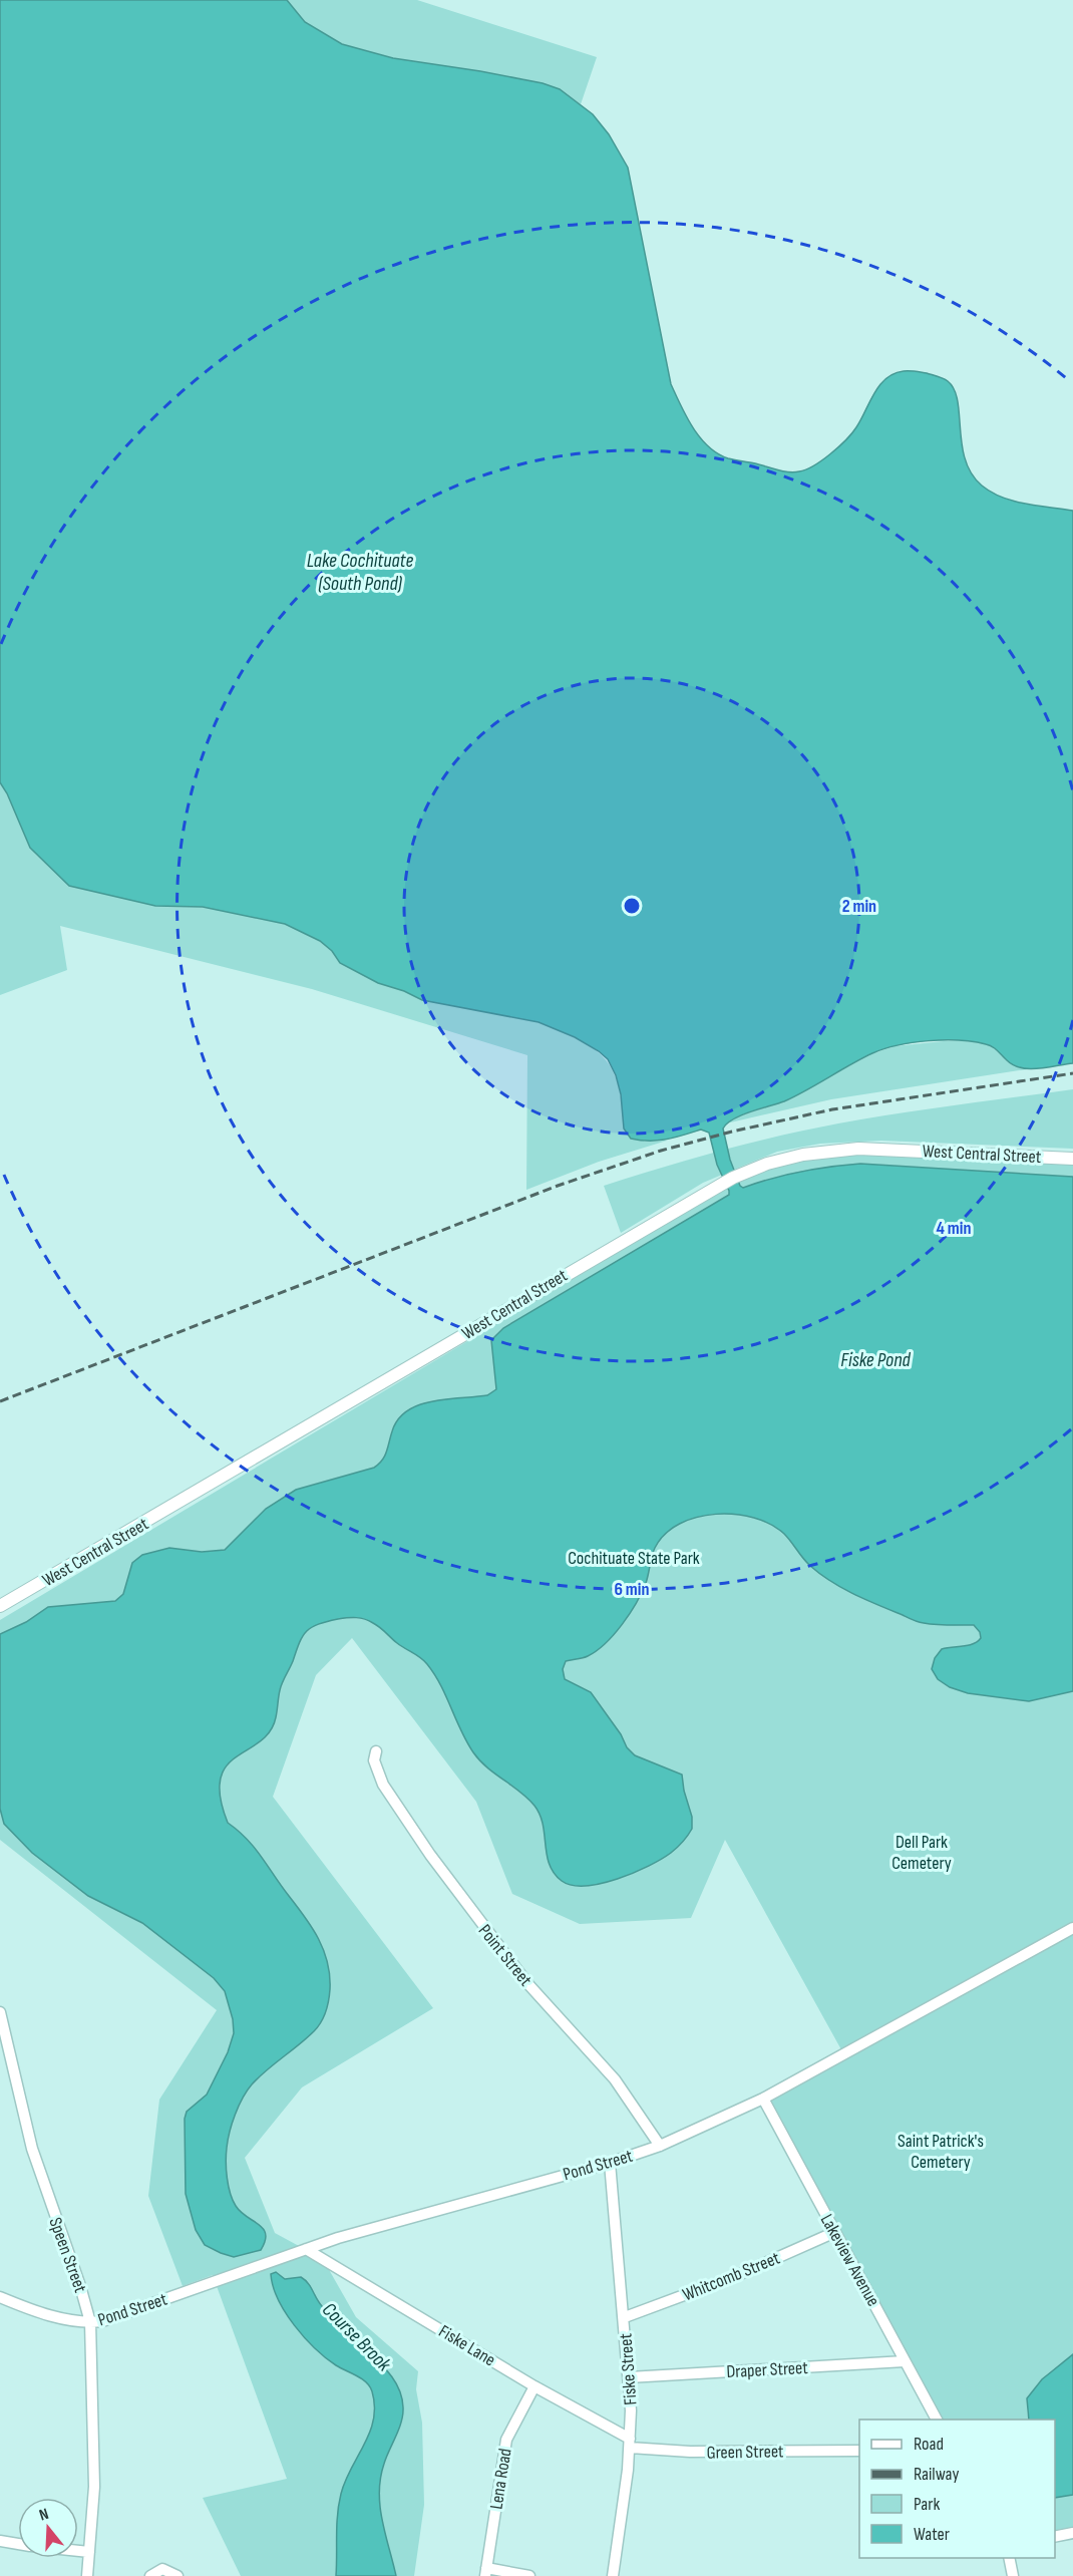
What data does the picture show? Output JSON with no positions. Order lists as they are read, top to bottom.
{
  "streets": {
    "main road": ["West Central Street"],
    "street": [
      "Point Street",
      "Pond Street",
      "Speen Street",
      "Lakeview Avenue",
      "Whitcomb Street",
      "Fiske Lane",
      "Fiske Street",
      "Draper Street",
      "Green Street",
      "Lena Road"
    ]
  },
  "crossings": [
    ["Point Street", "Pond Street"],
    ["Pond Street", "Speen Street"],
    ["Pond Street", "Lakeview Avenue"],
    ["Pond Street", "Fiske Lane"],
    ["Pond Street", "Fiske Street"],
    ["Lakeview Avenue", "Whitcomb Street"],
    ["Lakeview Avenue", "Draper Street"],
    ["Whitcomb Street", "Fiske Street"],
    ["Fiske Lane", "Fiske Street"],
    ["Fiske Lane", "Green Street"],
    ["Fiske Lane", "Lena Road"],
    ["Fiske Street", "Draper Street"],
    ["Fiske Street", "Green Street"]
  ],
  "water": ["Lake Cochituate (South Pond)", "Fiske Pond", "Course Brook"],
  "parks": ["Cochituate State Park", "Dell Park Cemetery", "Saint Patrick's Cemetery"],
  "legend": [
    "Road",
    "Railway",
    "Park",
    "Water"
  ],
  "north": "top",
  "rings": ["2 min", "4 min", "6 min"]
}
